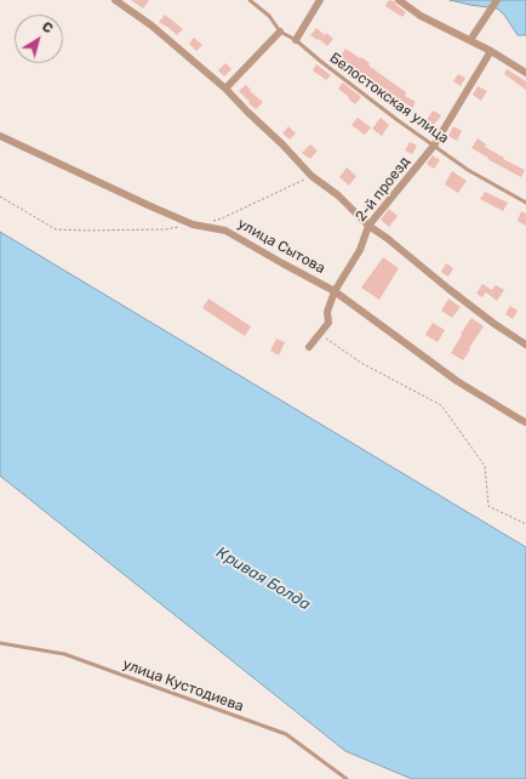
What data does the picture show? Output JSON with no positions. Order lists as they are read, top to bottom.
{
  "streets": {
    "street": ["2-й проезд", "улица Сытова"],
    "lane": ["Белостокская улица", "улица Кустодиева"]
  },
  "crossings": [
    ["Белостокская улица", "2-й проезд"],
    ["2-й проезд", "улица Сытова"]
  ],
  "water": ["Кривая Болда"],
  "north": "top right"
}
